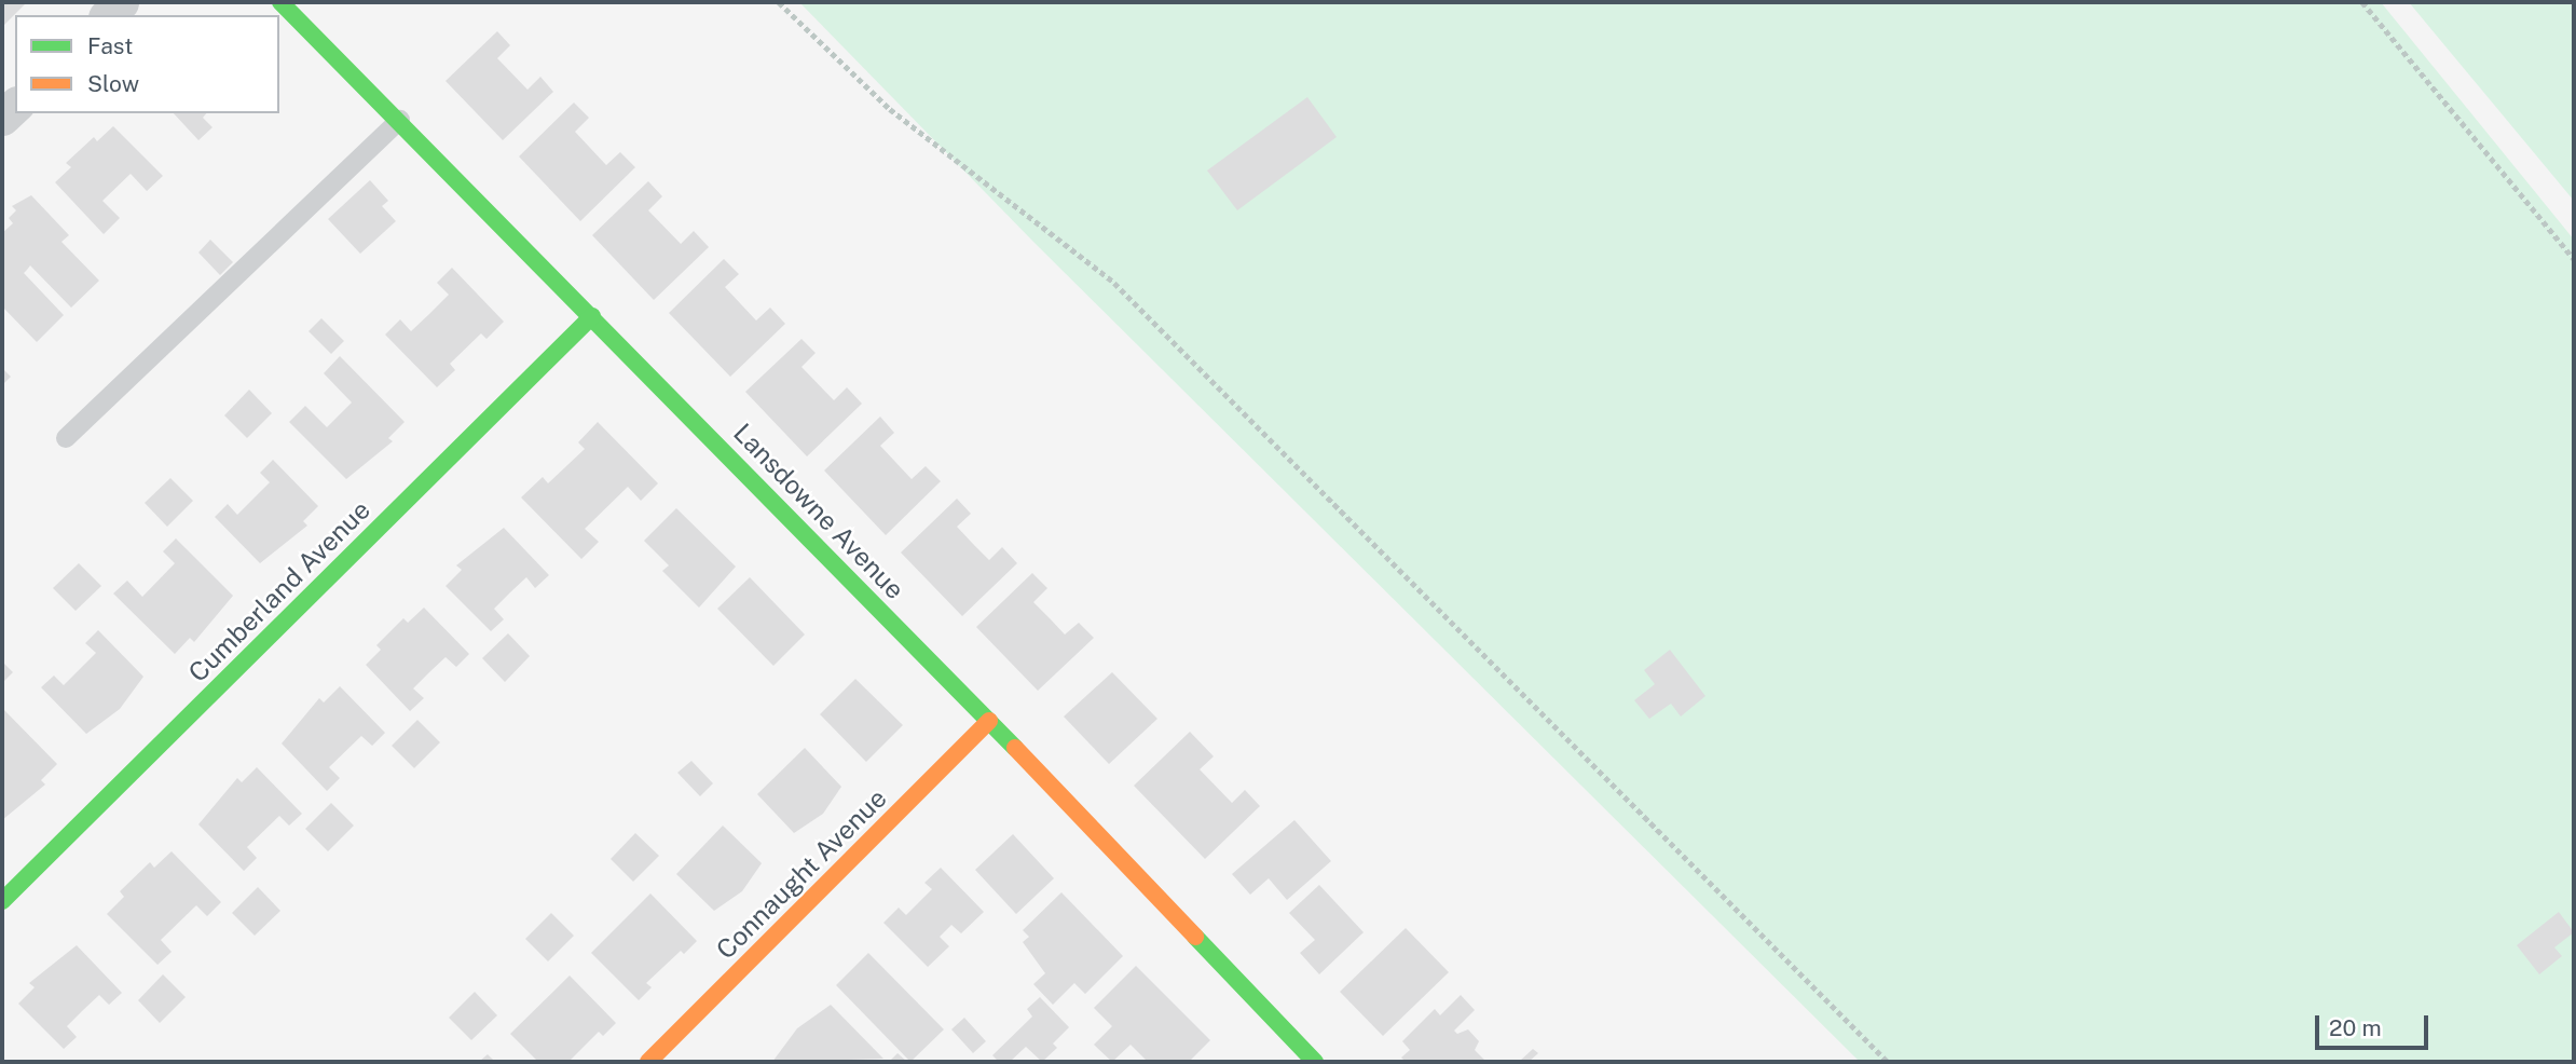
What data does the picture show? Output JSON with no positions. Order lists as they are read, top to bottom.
{
  "streets": {
    "street": ["Lansdowne Avenue", "Cumberland Avenue", "Connaught Avenue"]
  },
  "crossings": [
    ["Lansdowne Avenue", "Cumberland Avenue"],
    ["Lansdowne Avenue", "Connaught Avenue"]
  ],
  "legend": ["Fast", "Slow"],
  "scale_bar": "20 m"
}
